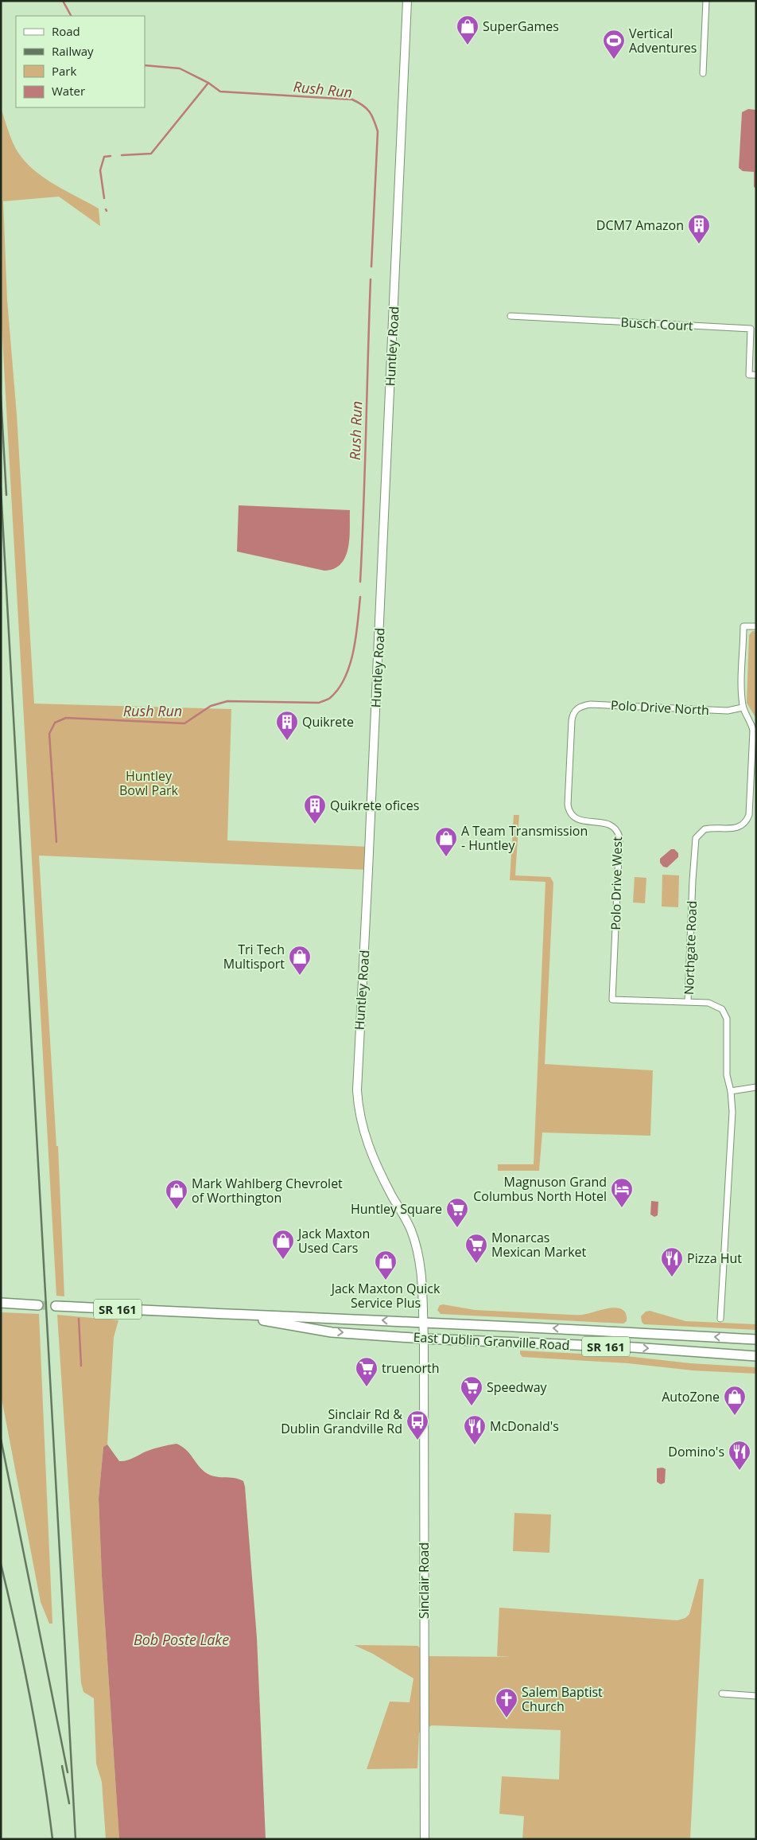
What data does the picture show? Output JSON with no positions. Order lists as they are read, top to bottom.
{
  "streets": {
    "main road": [
      "Huntley Road",
      "SR 161",
      "East Dublin Granville Road",
      "Sinclair Road"
    ],
    "street": [
      "Busch Court",
      "Polo Drive North",
      "Polo Drive West",
      "Northgate Road"
    ]
  },
  "crossings": [
    ["Huntley Road", "East Dublin Granville Road"],
    ["Huntley Road", "Sinclair Road"],
    ["Polo Drive North", "Polo Drive West"],
    ["Polo Drive North", "Northgate Road"],
    ["Polo Drive West", "Northgate Road"],
    ["East Dublin Granville Road", "Sinclair Road"]
  ],
  "water": ["Rush Run", "Bob Poste Lake"],
  "parks": ["Huntley Bowl Park"],
  "places": {
    "shop": [
      "SuperGames",
      "A Team Transmission - Huntley",
      "Tri Tech Multisport",
      "Mark Wahlberg Chevrolet of Worthington",
      "Jack Maxton Used Cars",
      "Jack Maxton Quick Service Plus",
      "AutoZone"
    ],
    "sports": ["Vertical Adventures"],
    "building": ["DCM7 Amazon", "Quikrete", "Quikrete ofices"],
    "hotel": ["Magnuson Grand Columbus North Hotel"],
    "supermarket": [
      "Huntley Square",
      "Monarcas Mexican Market",
      "truenorth",
      "Speedway"
    ],
    "restaurant": ["Pizza Hut", "McDonald's", "Domino's"],
    "bus stop": ["Sinclair Rd & Dublin Grandville Rd"],
    "church": ["Salem Baptist Church"]
  },
  "legend": [
    "Road",
    "Railway",
    "Park",
    "Water"
  ]
}
